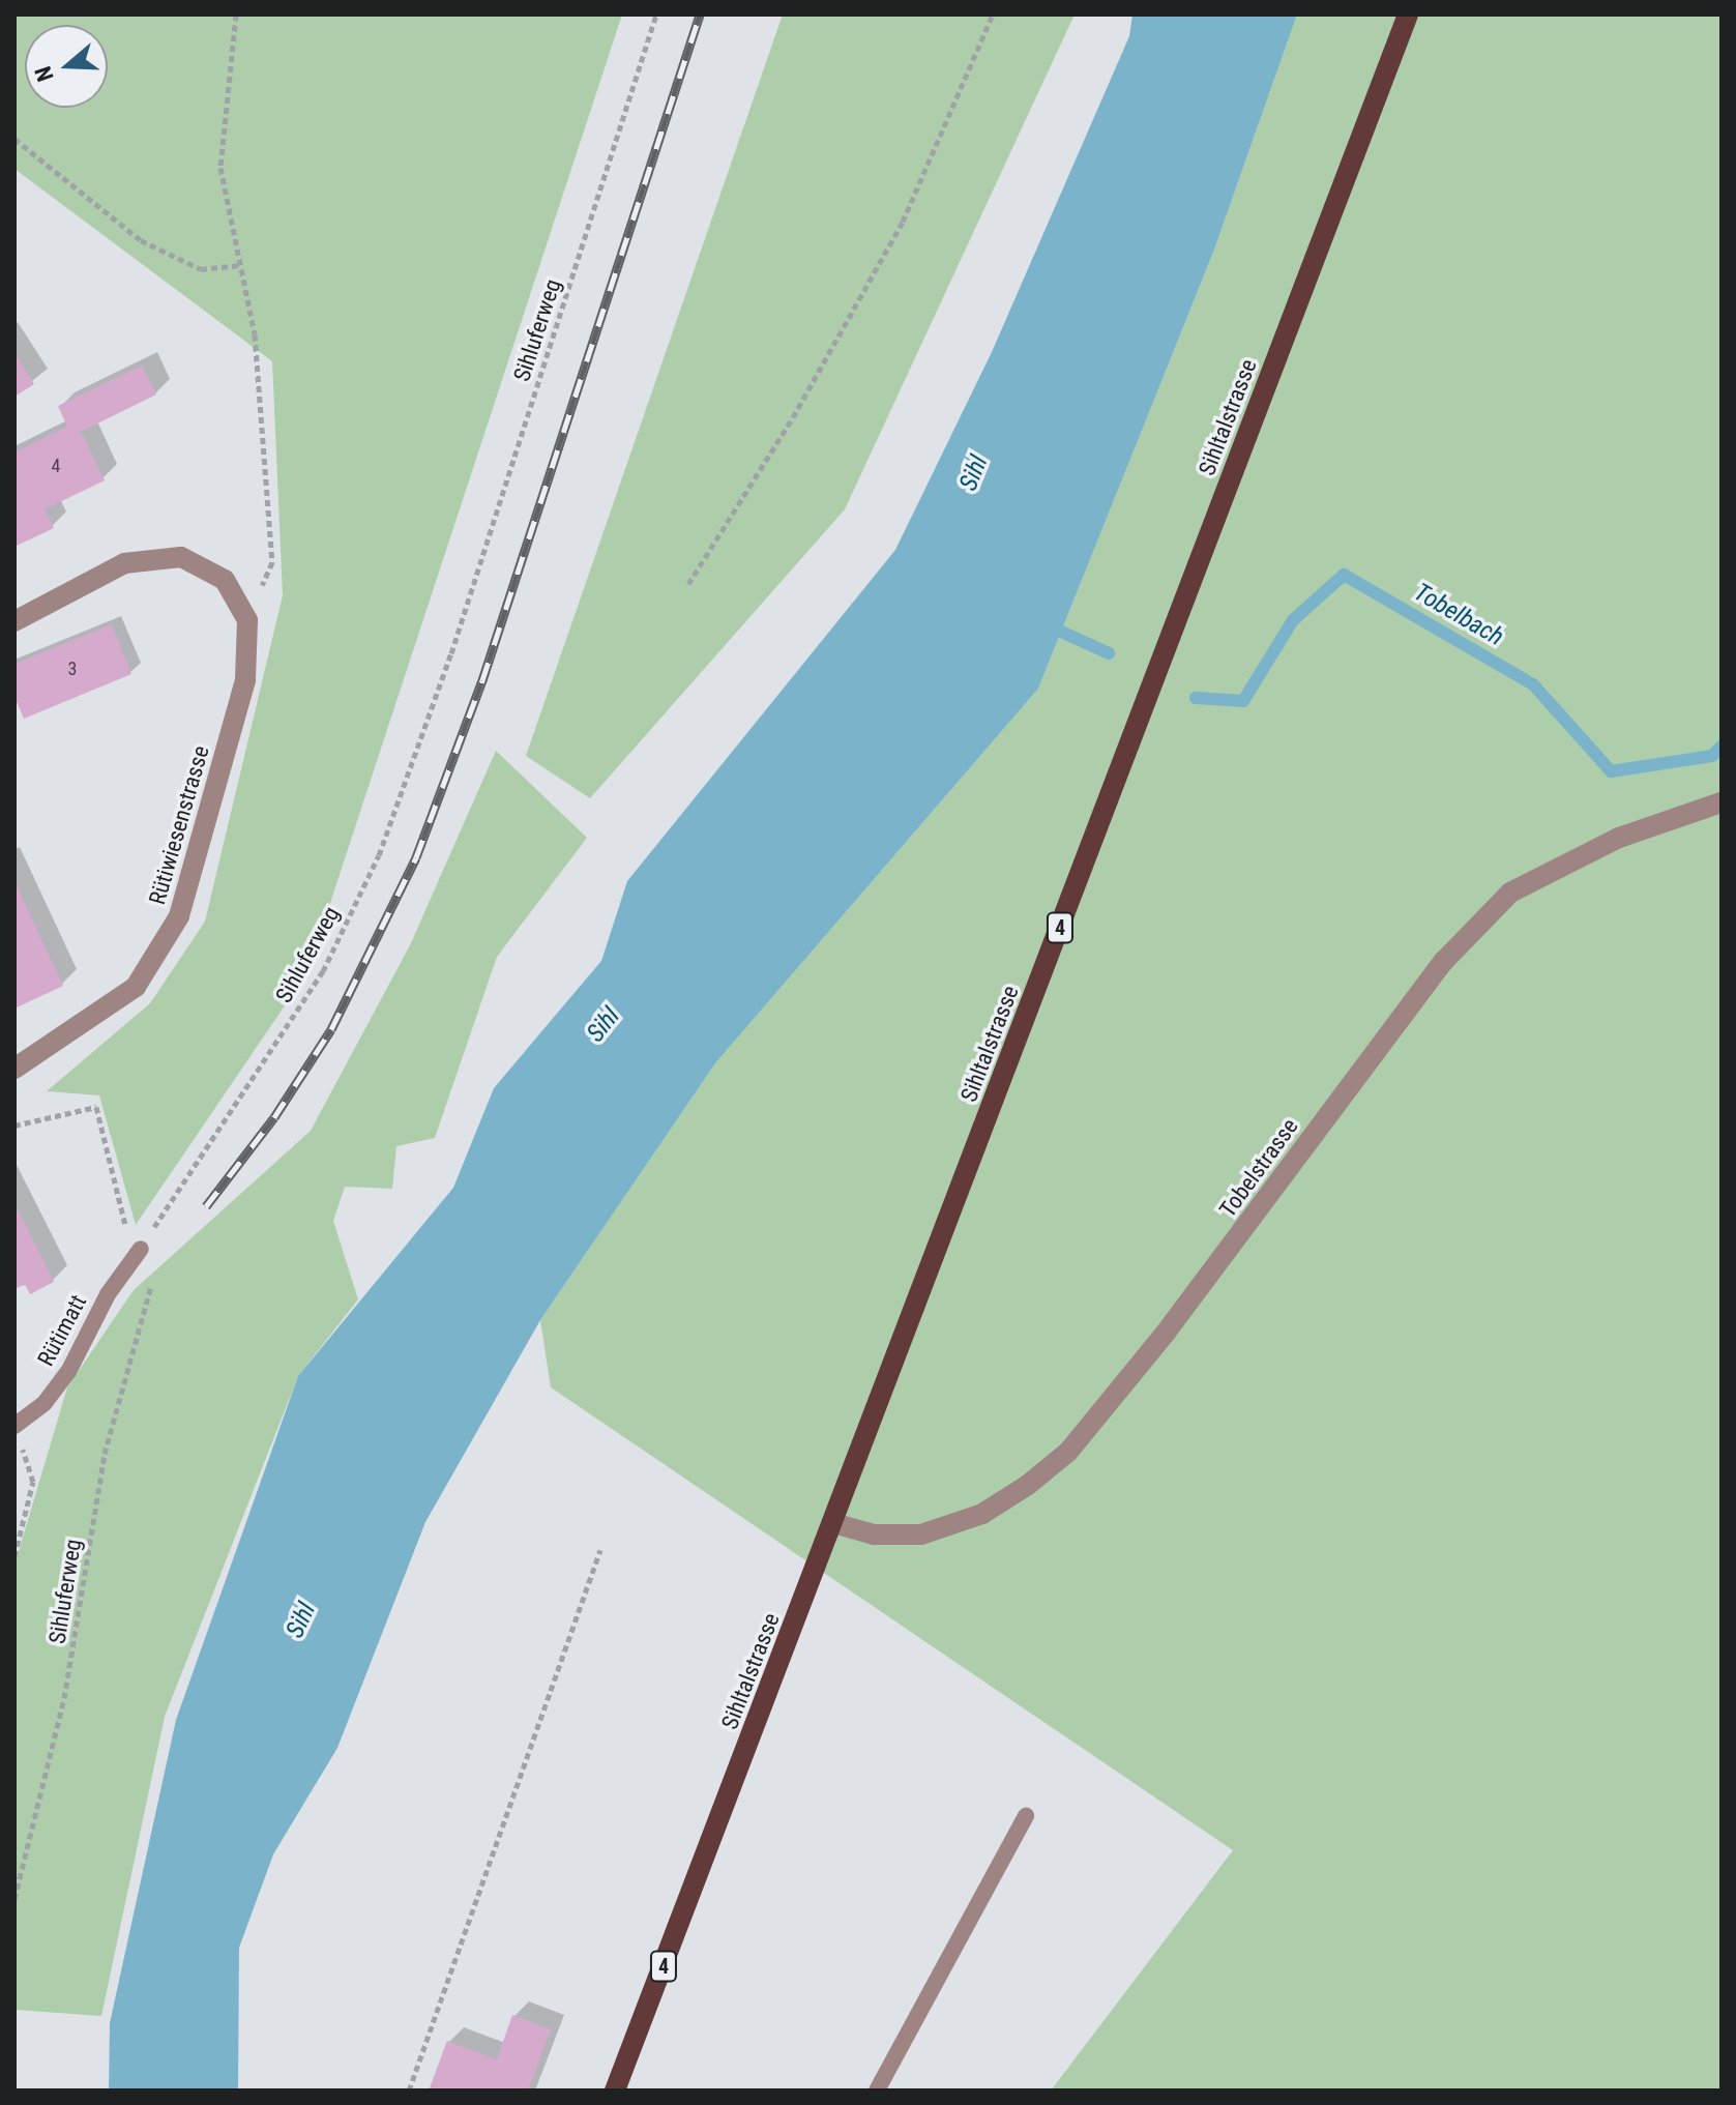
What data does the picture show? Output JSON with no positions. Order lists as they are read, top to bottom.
{
  "streets": {
    "main road": ["Sihltalstrasse", "4"],
    "street": ["Rütiwiesenstrasse", "Tobelstrasse"],
    "lane": ["Rütimatt"],
    "path": ["Sihluferweg"]
  },
  "crossings": [
    ["Sihluferweg", "Rütimatt"],
    ["Sihltalstrasse", "Tobelstrasse"]
  ],
  "water": ["Sihl", "Tobelbach"],
  "house_numbers": ["4", "3"],
  "north": "left"
}
